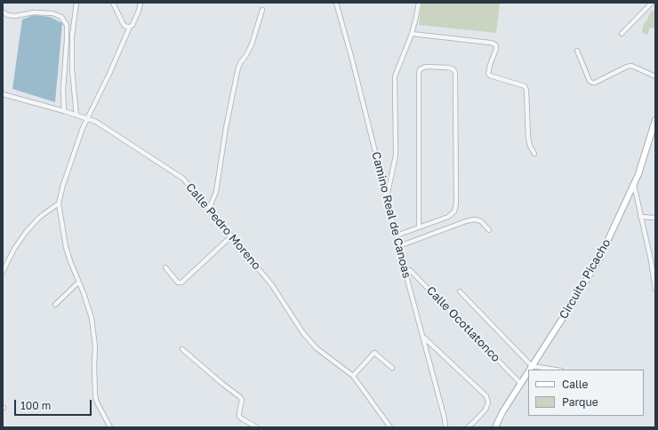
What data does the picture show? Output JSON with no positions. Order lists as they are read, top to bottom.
{
  "streets": {
    "main road": ["Circuito Picacho"],
    "street": ["Camino Real de Canoas", "Calle Pedro Moreno", "Calle Ocotlatonco"]
  },
  "crossings": [
    ["Camino Real de Canoas", "Calle Ocotlatonco"],
    ["Circuito Picacho", "Calle Ocotlatonco"]
  ],
  "legend": ["Calle", "Parque"],
  "scale_bar": "100 m"
}
